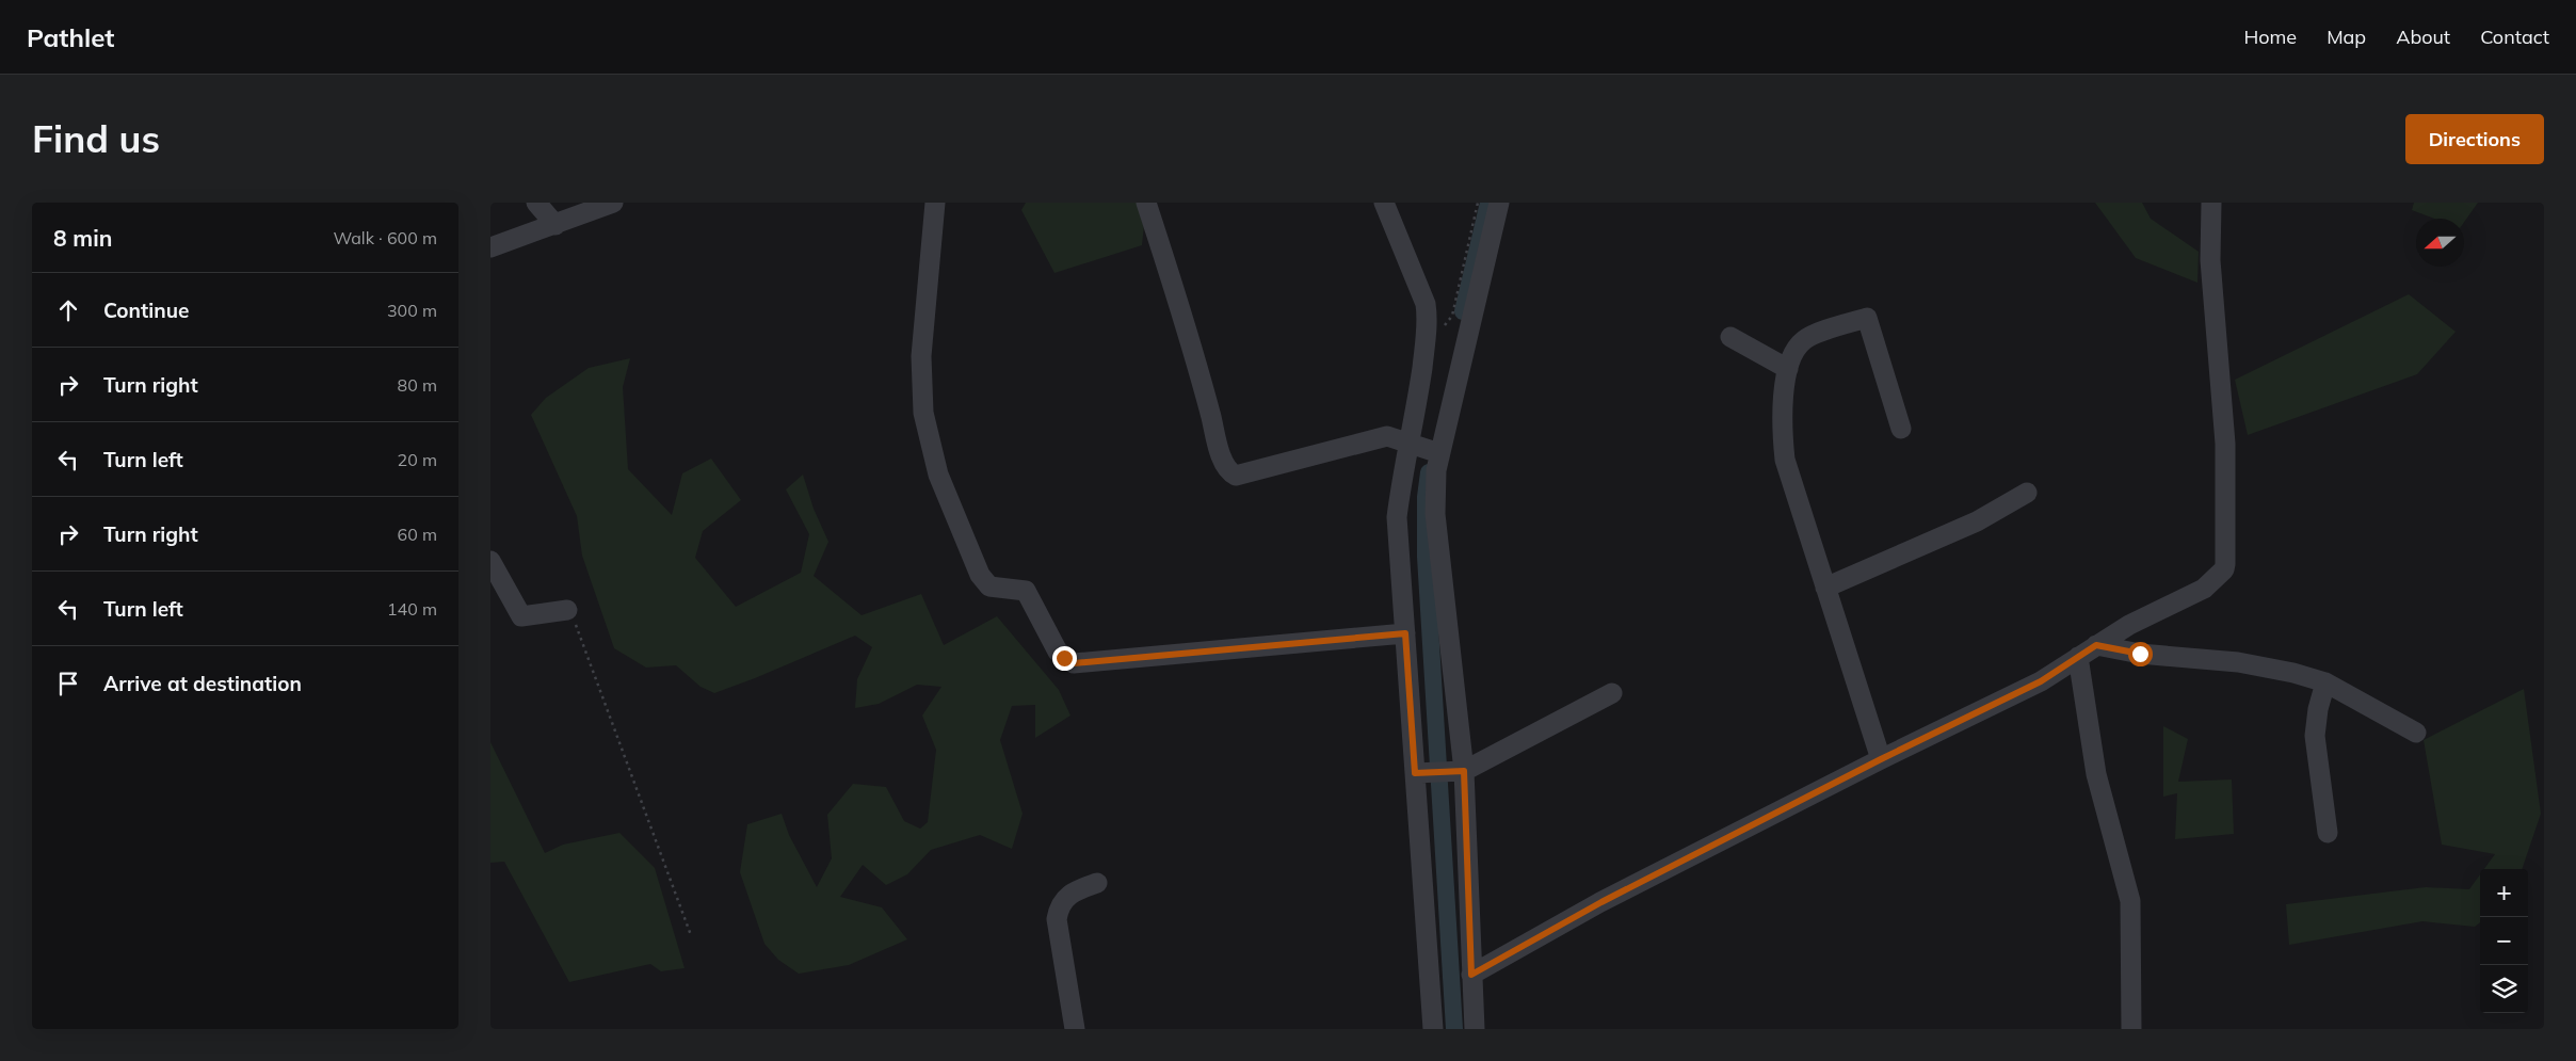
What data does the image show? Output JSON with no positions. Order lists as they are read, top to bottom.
{
  "north": "left",
  "page": {
    "header": "Pathlet",
    "nav": [
      "Home",
      "Map",
      "About",
      "Contact"
    ],
    "buttons": "Directions",
    "title": "Find us",
    "heading": ["8 min", "Walk · 600 m"],
    "list": [
      ["Continue", "300 m"],
      ["Turn right", "80 m"],
      ["Turn left", "20 m"],
      ["Turn right", "60 m"],
      ["Turn left", "140 m"],
      "Arrive at destination"
    ],
    "map_buttons": ["+", "−"]
  }
}
